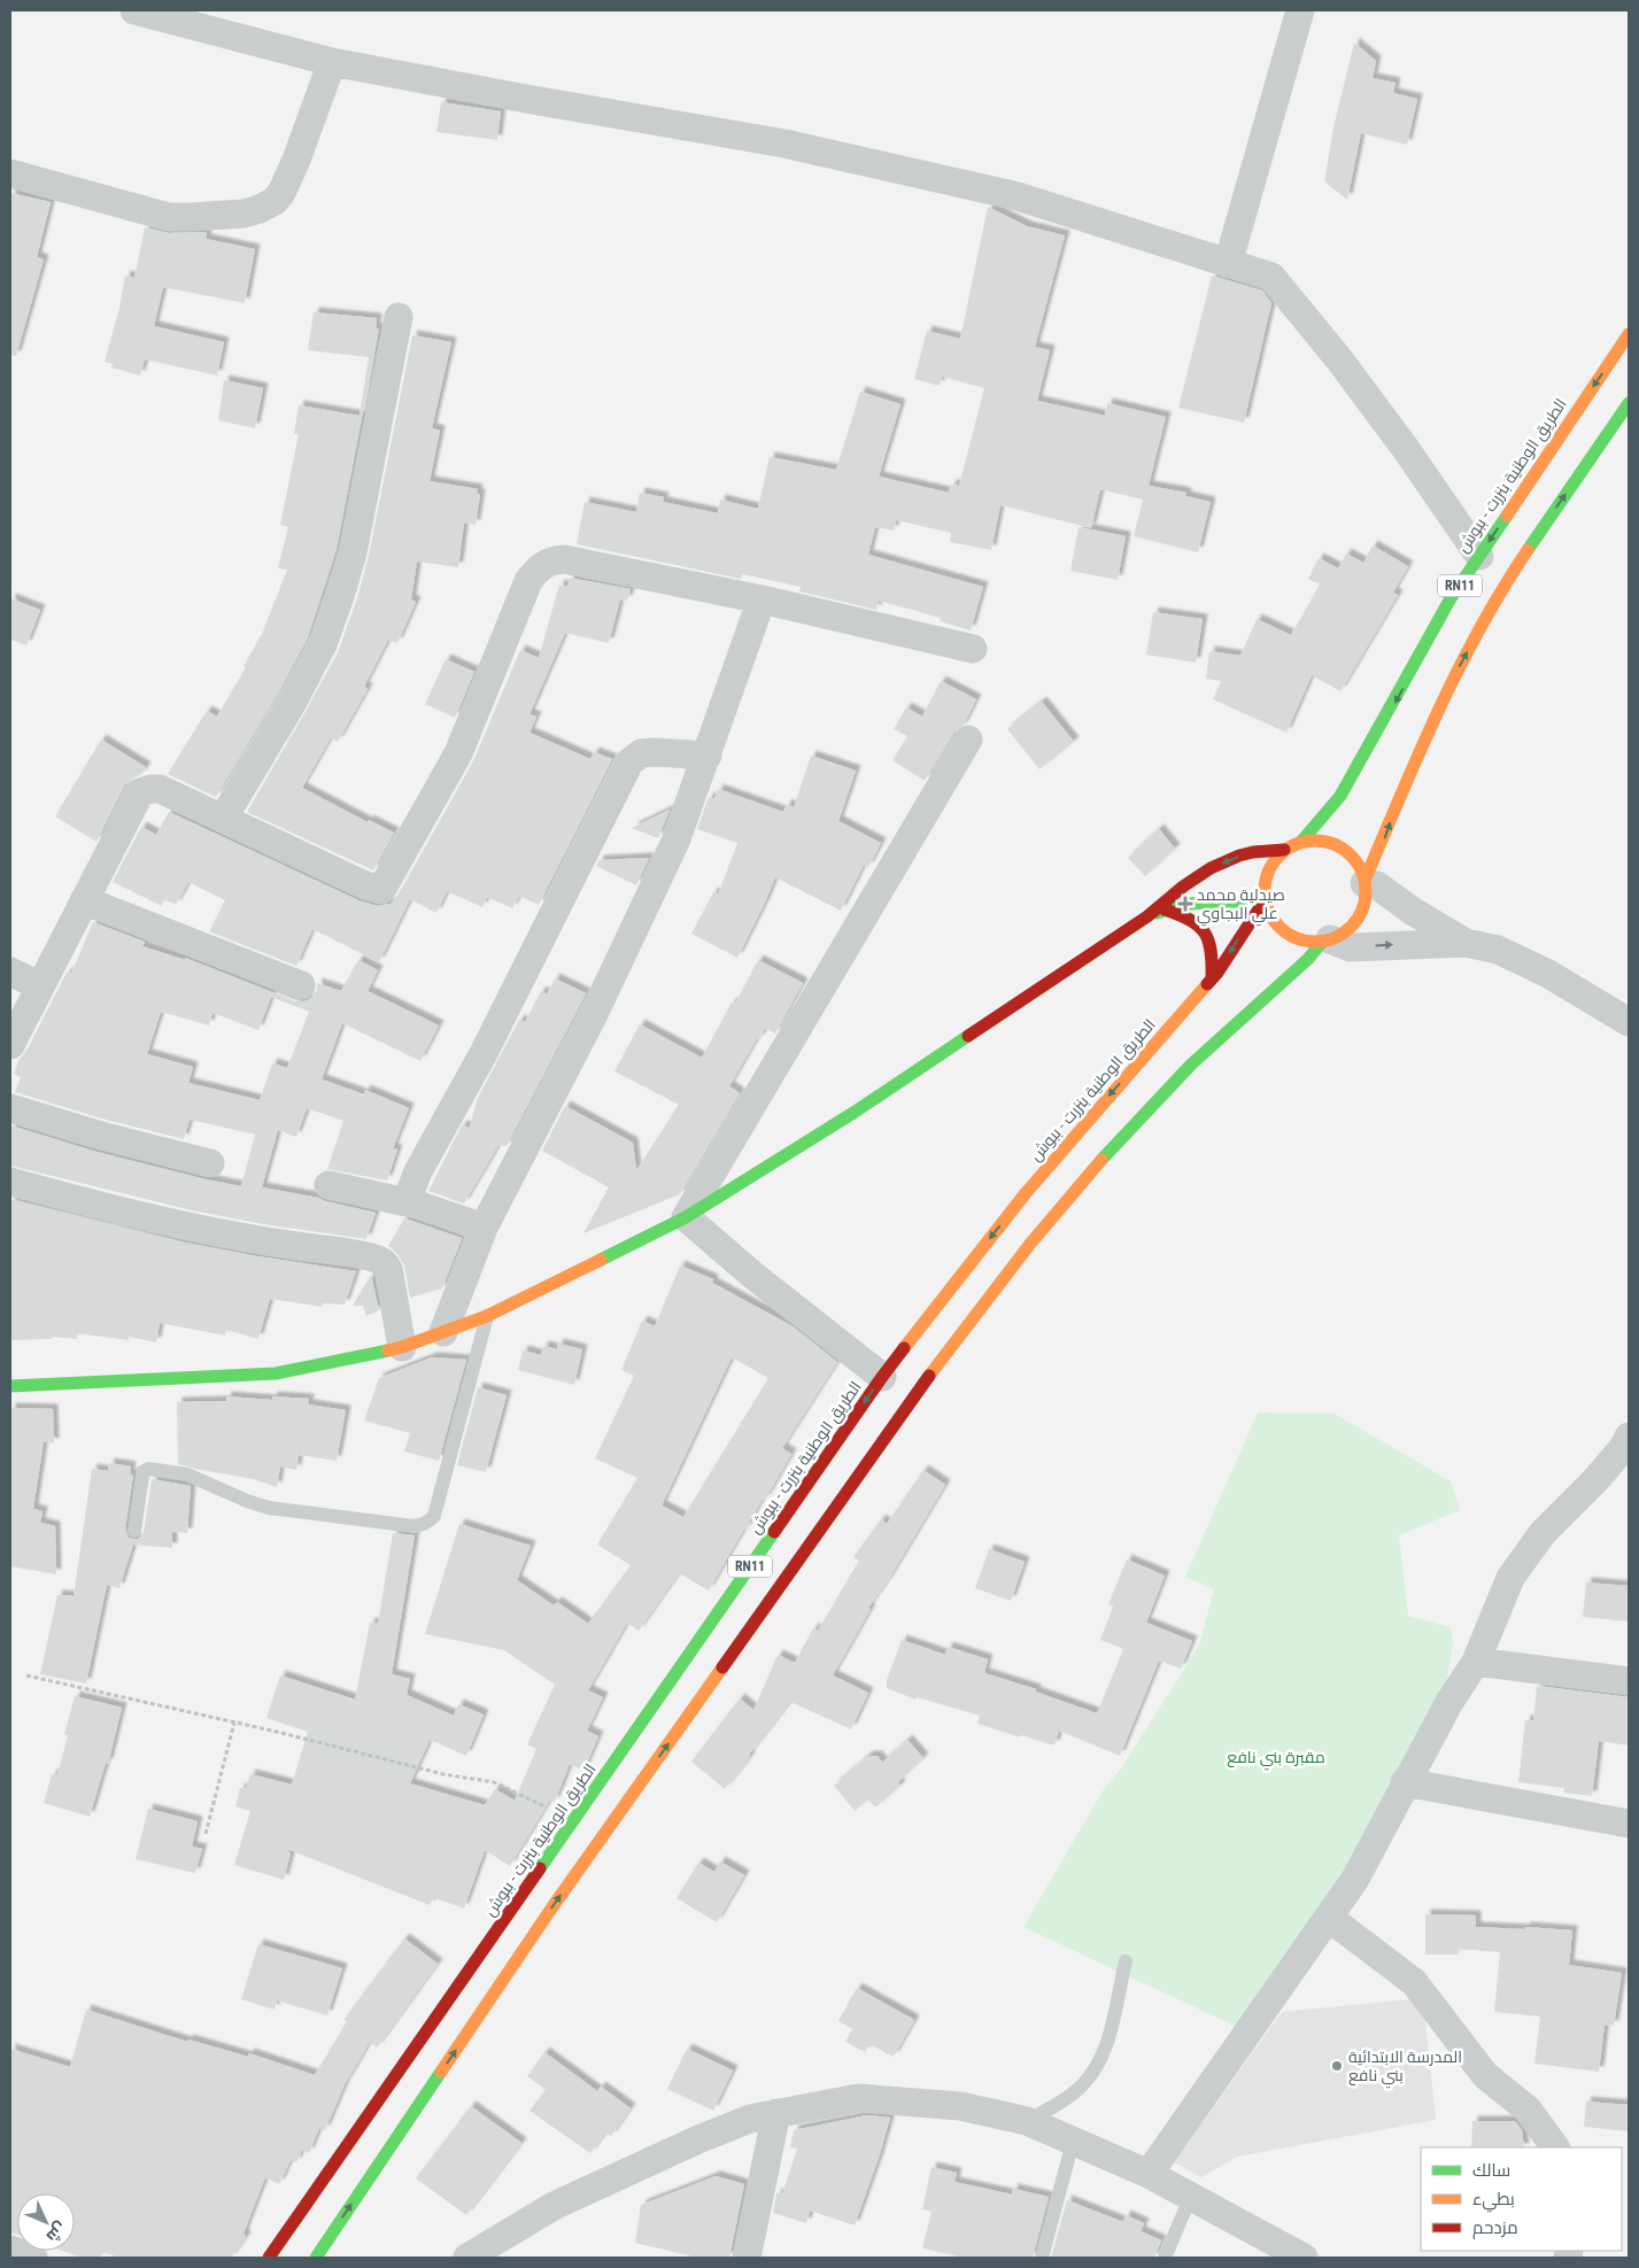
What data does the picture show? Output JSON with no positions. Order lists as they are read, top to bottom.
{
  "streets": {
    "main road": ["الطريق الوطنية بنزرت - ببوش", "RN11"]
  },
  "crossings": [
    ["الطريق الوطنية بنزرت - ببوش", "RN11"]
  ],
  "parks": ["مقبرة بني نافع"],
  "places": {
    "health": ["صيدلية محمد علي البجاوي"],
    "other": ["المدرسة الابتدائية بني نافع"]
  },
  "legend": ["سالك", "بطيء", "مزدحم"],
  "north": "bottom right"
}
